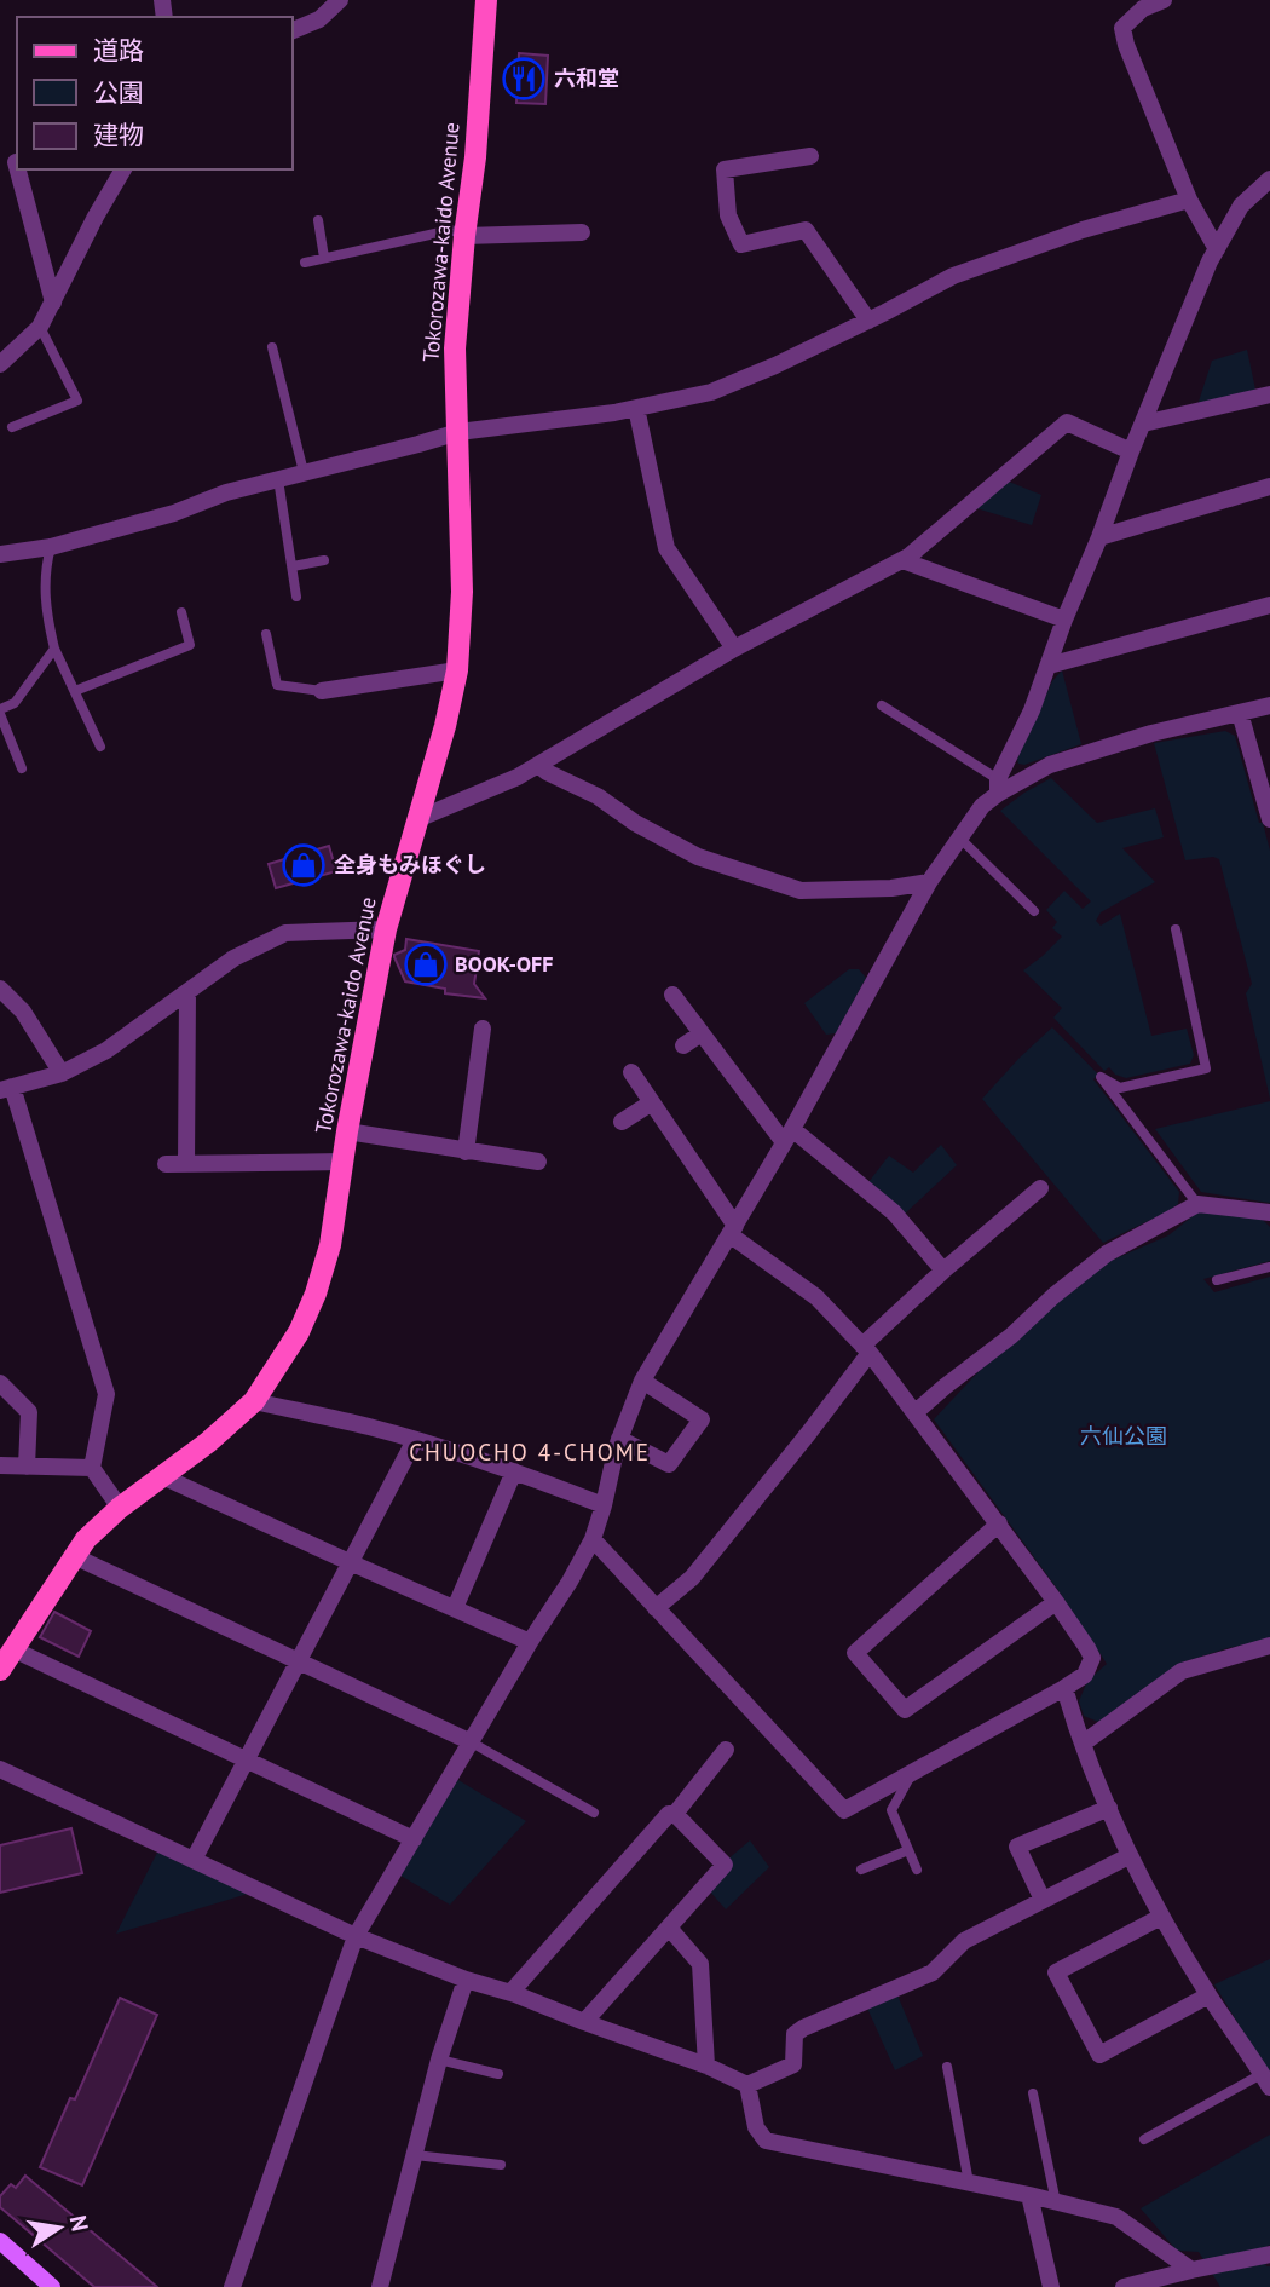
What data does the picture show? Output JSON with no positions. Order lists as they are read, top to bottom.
{
  "streets": {
    "main road": ["Tokorozawa-kaido Avenue"]
  },
  "districts": ["CHUOCHO 4-CHOME"],
  "parks": ["六仙公園"],
  "places": {
    "restaurant": ["六和堂"],
    "shop": ["全身もみほぐし", "BOOK-OFF"]
  },
  "legend": ["道路", "公園", "建物"],
  "north": "right"
}
